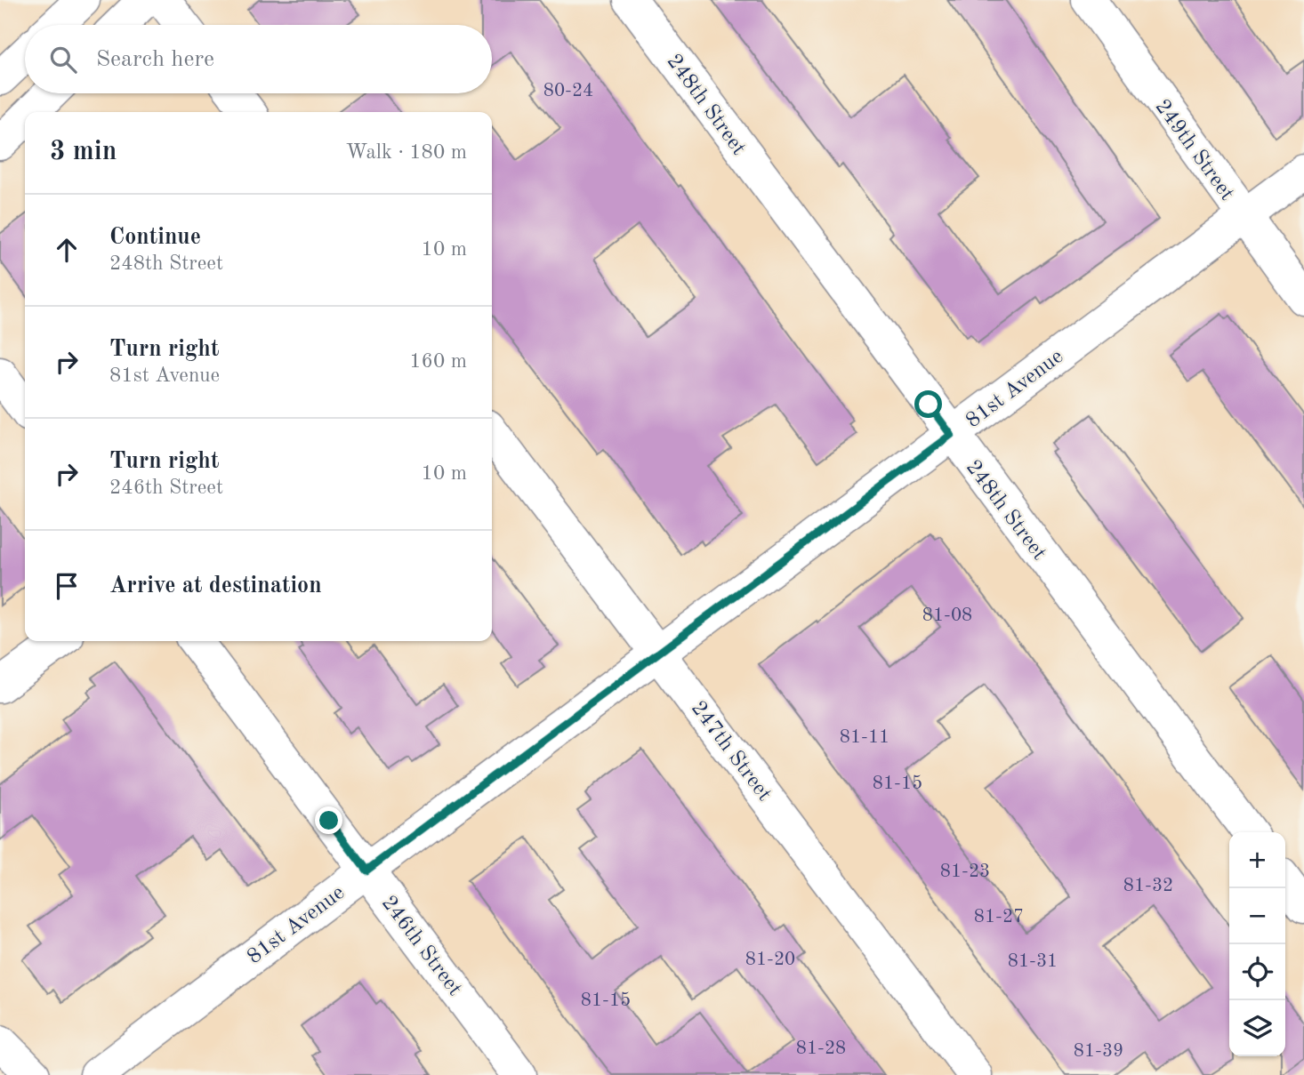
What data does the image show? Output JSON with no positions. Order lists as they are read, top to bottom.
{
  "streets": {
    "street": [
      "248th Street",
      "249th Street",
      "81st Avenue",
      "247th Street",
      "246th Street"
    ]
  },
  "crossings": [
    ["248th Street", "81st Avenue"],
    ["249th Street", "81st Avenue"],
    ["81st Avenue", "247th Street"],
    ["81st Avenue", "246th Street"]
  ],
  "house_numbers": [
    "80-24",
    "81-08",
    "81-11",
    "81-15",
    "81-23",
    "81-32",
    "81-27",
    "81-20",
    "81-31",
    "81-15",
    "81-28",
    "81-39"
  ],
  "page": {
    "search": "Search here",
    "heading": ["3 min", "Walk · 180 m"],
    "list": [
      ["Continue", "248th Street", "10 m"],
      ["Turn right", "81st Avenue", "160 m"],
      ["Turn right", "246th Street", "10 m"],
      "Arrive at destination"
    ],
    "map_buttons": ["+", "−"]
  }
}
